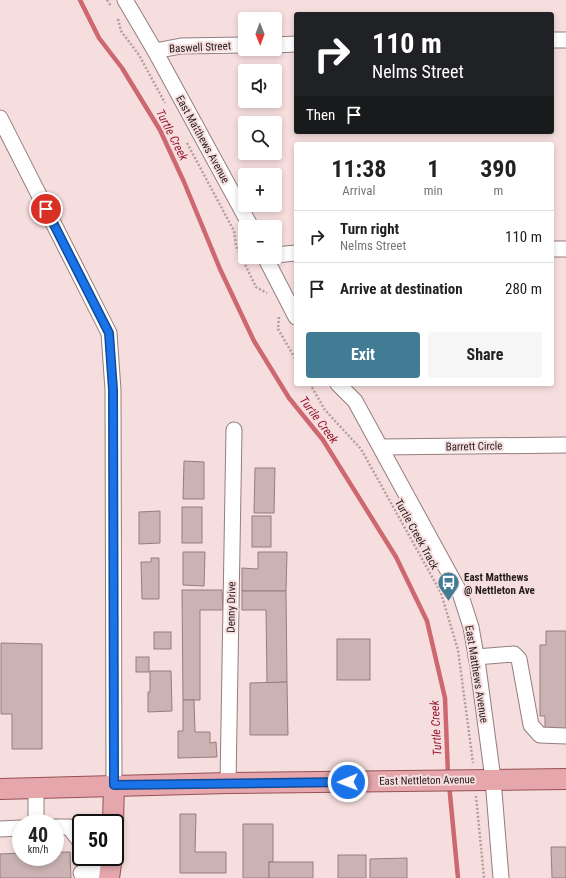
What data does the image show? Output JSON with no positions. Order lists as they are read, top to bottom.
{
  "streets": {
    "main road": ["East Nettleton Avenue"],
    "street": [
      "Baswell Street",
      "East Matthews Avenue",
      "Barrett Circle",
      "Denny Drive"
    ],
    "path": ["Turtle Creek Track"]
  },
  "crossings": [
    ["Baswell Street", "East Matthews Avenue"],
    ["East Matthews Avenue", "Barrett Circle"],
    ["East Matthews Avenue", "Turtle Creek Track"],
    ["East Matthews Avenue", "East Nettleton Avenue"],
    ["Turtle Creek Track", "East Nettleton Avenue"],
    ["Denny Drive", "East Nettleton Avenue"]
  ],
  "water": ["Turtle Creek"],
  "places": {
    "bus stop": ["East Matthews @ Nettleton Ave"]
  },
  "north": "bottom",
  "page": {
    "map_buttons": ["+", "−"],
    "turn": ["110 m", "Nelms Street"],
    "then": "Then",
    "eta": [
      "11:38",
      "Arrival",
      "1",
      "min",
      "390",
      "m"
    ],
    "list": [
      {
        "name": "Turn right",
        "note": "Nelms Street",
        "value": "110 m"
      },
      {
        "name": "Arrive at destination",
        "value": "280 m"
      }
    ],
    "buttons": ["Exit", "Share"],
    "speed": "40 km/h",
    "limit": "50"
  }
}
